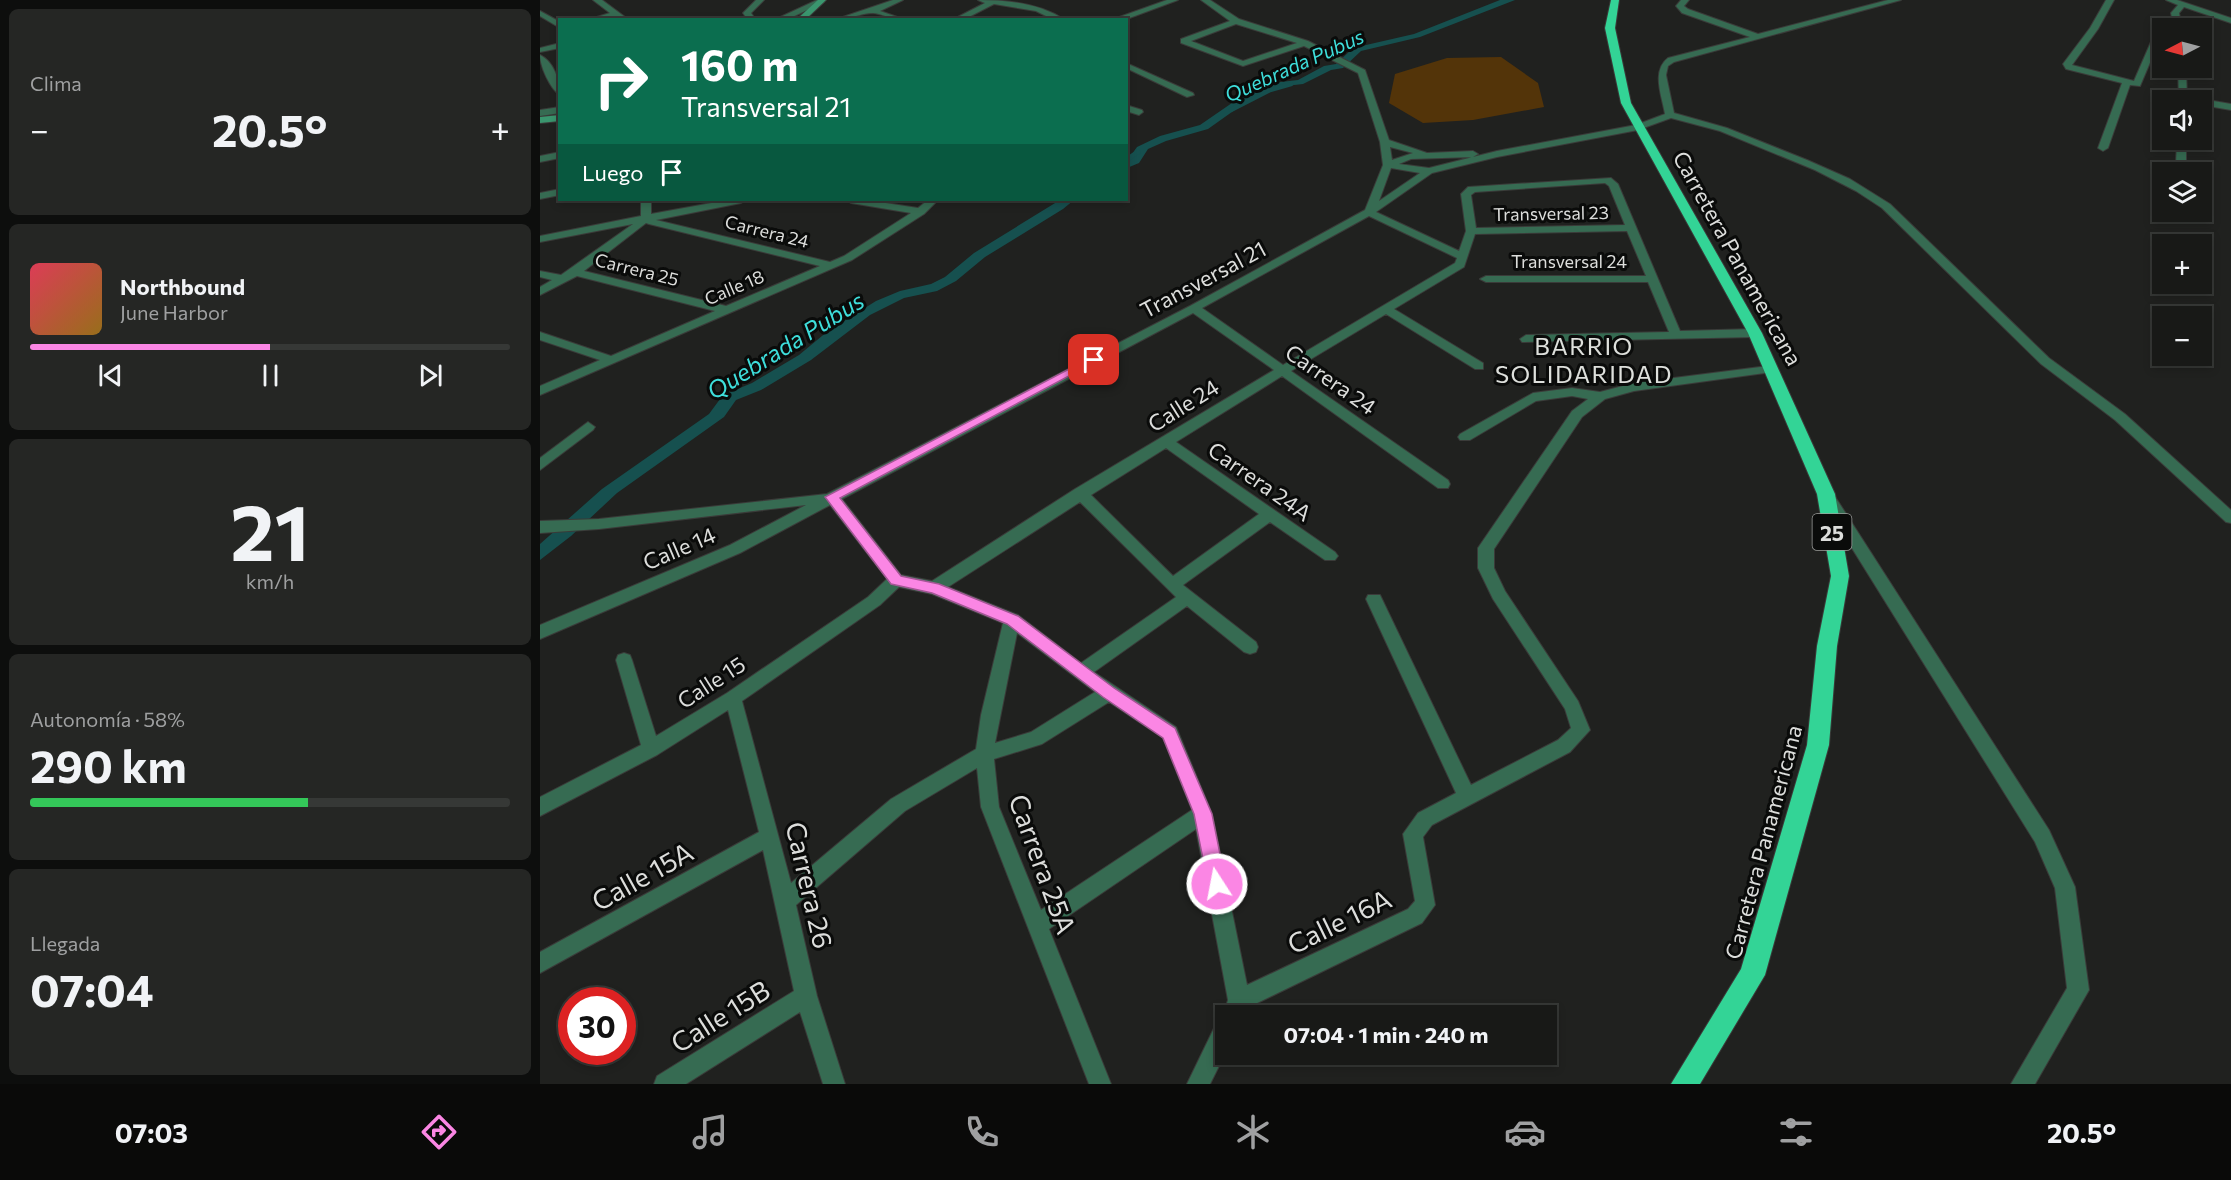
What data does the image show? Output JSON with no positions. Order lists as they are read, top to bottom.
{
  "streets": {
    "highway": ["Carretera Panamericana", "25"],
    "street": [
      "Transversal 23",
      "Carrera 24",
      "Transversal 24",
      "Carrera 25",
      "Transversal 21",
      "Calle 18",
      "Calle 24",
      "Carrera 24A",
      "Calle 14",
      "Calle 15",
      "Carrera 25A",
      "Calle 15A",
      "Carrera 26",
      "Calle 16A",
      "Calle 15B"
    ]
  },
  "crossings": [
    ["Carrera 24", "Transversal 21"],
    ["Carrera 24", "Calle 18"],
    ["Carrera 24", "Calle 24"],
    ["Carretera Panamericana", "Transversal 21"],
    ["Carrera 25", "Calle 18"],
    ["Transversal 21", "Calle 14"],
    ["Calle 24", "Carrera 24A"],
    ["Calle 15", "Carrera 26"],
    ["Calle 15A", "Carrera 26"],
    ["Carrera 26", "Calle 15B"]
  ],
  "districts": ["BARRIO SOLIDARIDAD"],
  "water": ["Quebrada Pubus"],
  "north": "left",
  "page": {
    "tile": [
      "Clima",
      ["21", "km/h"],
      ["Autonomía · 58%", "290 km"],
      ["Llegada", "07:04"]
    ],
    "map_buttons": ["+", "−"],
    "turn": ["160 m", "Transversal 21"],
    "heat": ["−", "20.5°", "+"],
    "then": "Luego",
    "song": ["Northbound", "June Harbor"],
    "limit": "30",
    "trip": "07:04 · 1 min · 240 m",
    "tabs": ["07:03", "20.5°"]
  }
}
